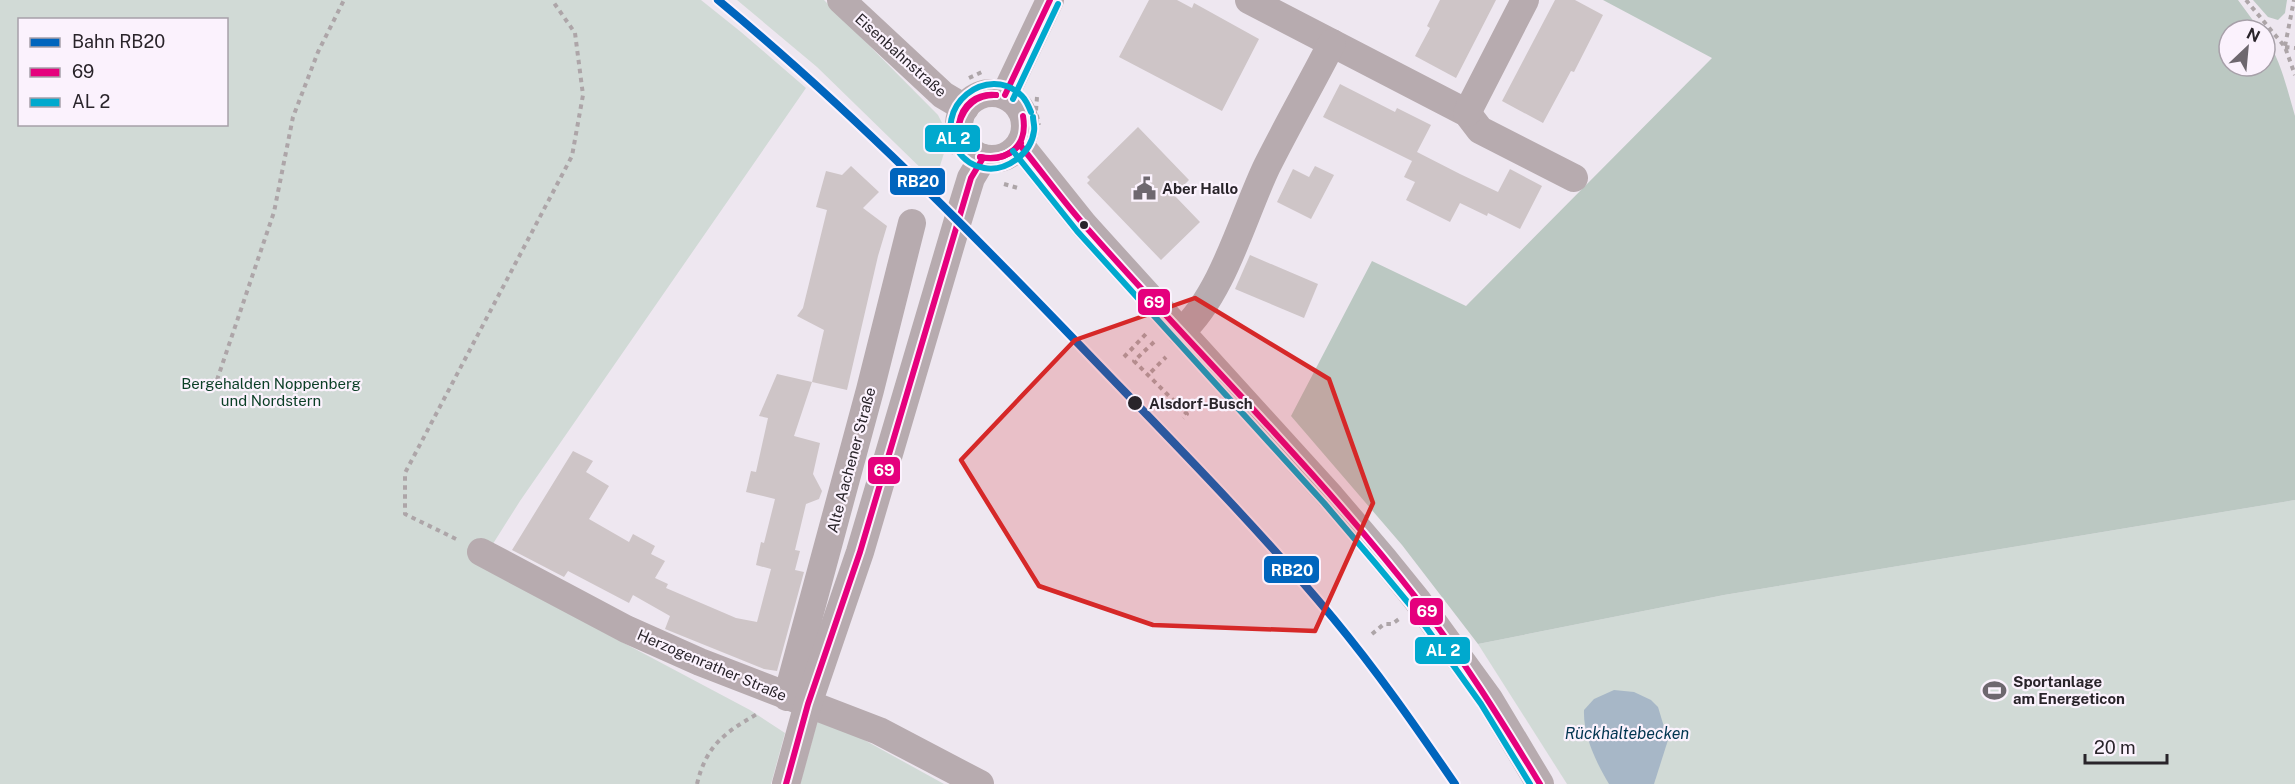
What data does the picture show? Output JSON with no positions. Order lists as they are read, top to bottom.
{
  "streets": {
    "street": ["Eisenbahnstraße", "Alte Aachener Straße", "Herzogenrather Straße"]
  },
  "crossings": [
    ["Eisenbahnstraße", "Alte Aachener Straße"],
    ["Alte Aachener Straße", "Herzogenrather Straße"]
  ],
  "water": ["Rückhaltebecken"],
  "parks": ["Bergehalden Noppenberg und Nordstern"],
  "places": {
    "public building": ["Aber Hallo"],
    "other": ["Alsdorf-Busch"],
    "sports": ["Sportanlage am Energeticon"]
  },
  "lines": ["rail line RB20", "transit line 69"],
  "legend": ["Bahn RB20", "69", "AL 2"],
  "scale_bar": "20 m",
  "north": "top right"
}
